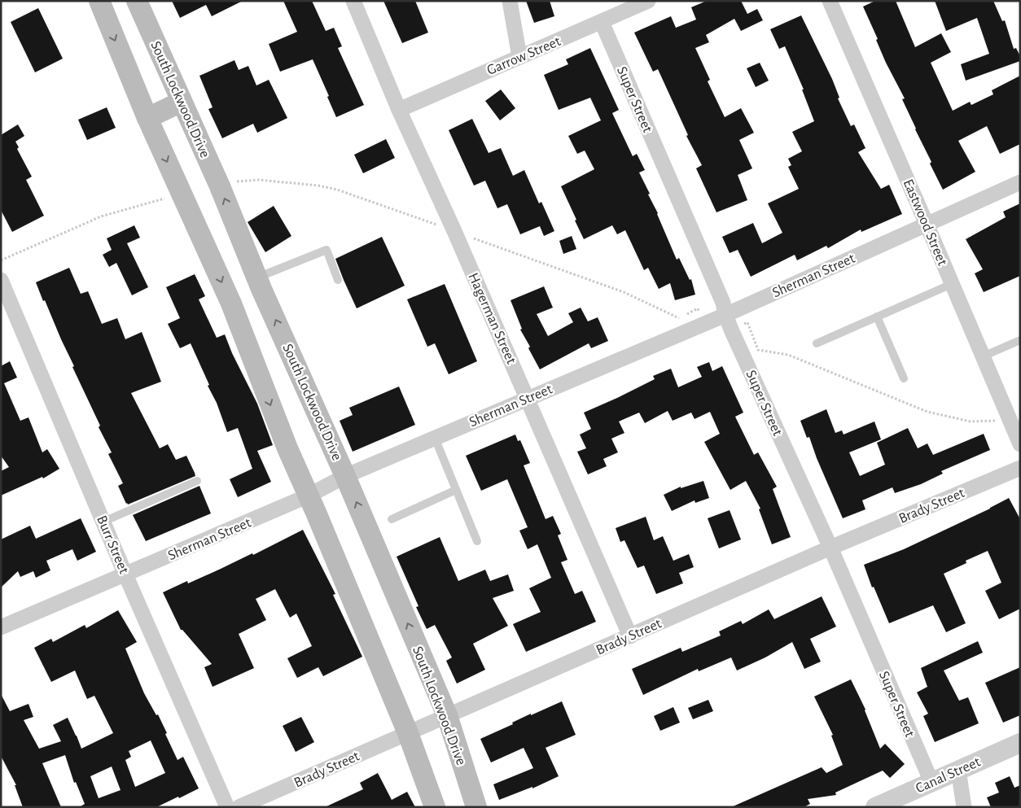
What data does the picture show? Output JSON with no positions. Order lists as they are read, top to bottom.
{
  "streets": {
    "main road": ["South Lockwood Drive"],
    "street": [
      "Garrow Street",
      "Super Street",
      "Eastwood Street",
      "Sherman Street",
      "Hagerman Street",
      "Brady Street",
      "Burr Street",
      "Canal Street"
    ]
  },
  "crossings": [
    ["Garrow Street", "Super Street"],
    ["Garrow Street", "Hagerman Street"],
    ["South Lockwood Drive", "Sherman Street"],
    ["South Lockwood Drive", "Brady Street"],
    ["Super Street", "Sherman Street"],
    ["Super Street", "Brady Street"],
    ["Super Street", "Canal Street"],
    ["Eastwood Street", "Sherman Street"],
    ["Sherman Street", "Hagerman Street"],
    ["Sherman Street", "Burr Street"],
    ["Hagerman Street", "Brady Street"]
  ]
}
